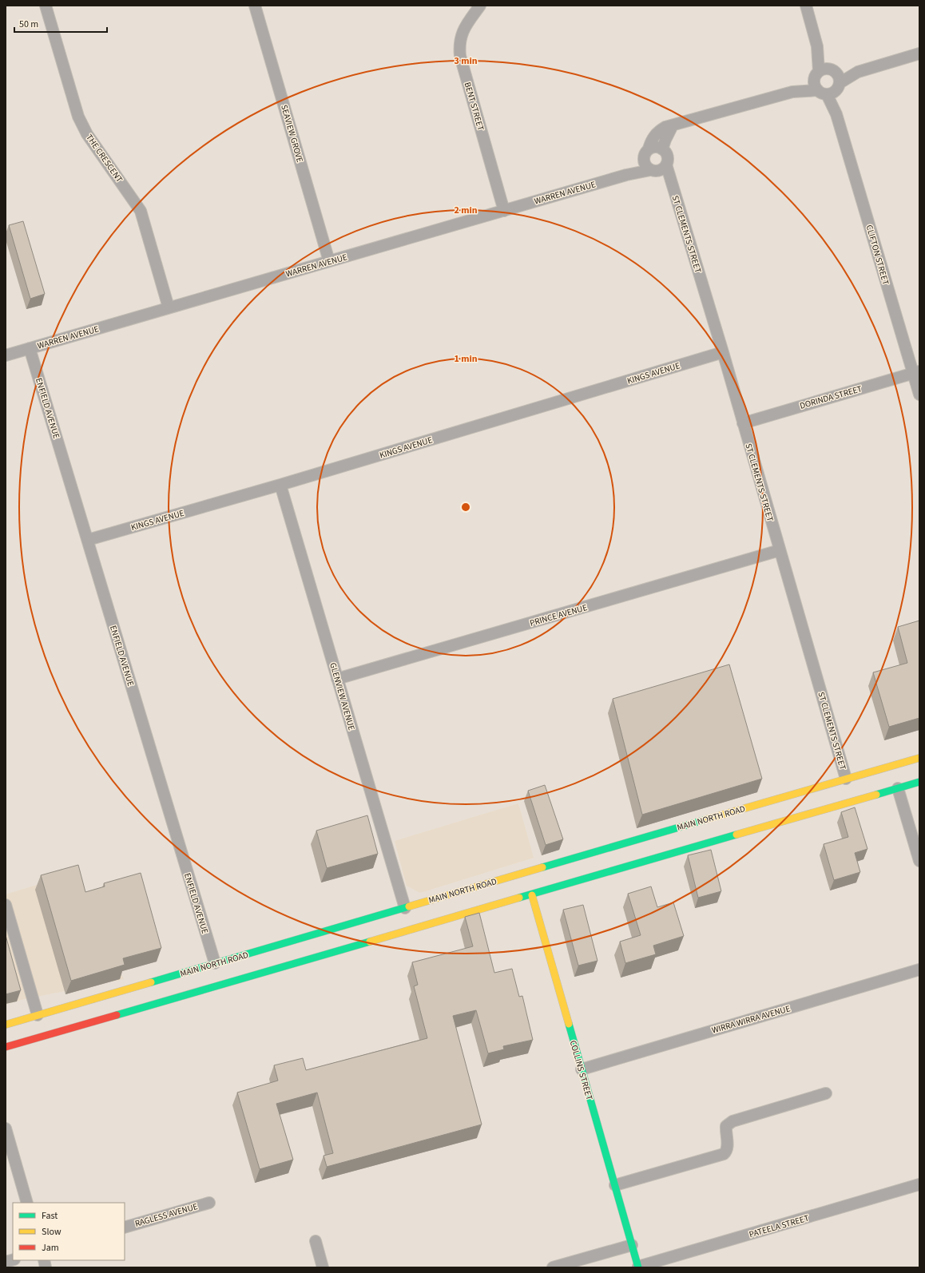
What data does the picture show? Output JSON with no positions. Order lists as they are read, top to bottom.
{
  "streets": {
    "main road": ["MAIN NORTH ROAD", "COLLINS STREET"],
    "street": [
      "BENT STREET",
      "SEAVIEW GROVE",
      "THE CRESCENT",
      "WARREN AVENUE",
      "ST CLEMENTS STREET",
      "CLIFTON STREET",
      "KINGS AVENUE",
      "DORINDA STREET",
      "ENFIELD AVENUE",
      "PRINCE AVENUE",
      "GLENVIEW AVENUE",
      "WIRRA WIRRA AVENUE",
      "RAGLESS AVENUE",
      "PATEELA STREET"
    ]
  },
  "crossings": [
    ["BENT STREET", "WARREN AVENUE"],
    ["SEAVIEW GROVE", "WARREN AVENUE"],
    ["THE CRESCENT", "WARREN AVENUE"],
    ["WARREN AVENUE", "ST CLEMENTS STREET"],
    ["WARREN AVENUE", "CLIFTON STREET"],
    ["WARREN AVENUE", "ENFIELD AVENUE"],
    ["ST CLEMENTS STREET", "KINGS AVENUE"],
    ["ST CLEMENTS STREET", "DORINDA STREET"],
    ["ST CLEMENTS STREET", "PRINCE AVENUE"],
    ["ST CLEMENTS STREET", "MAIN NORTH ROAD"],
    ["CLIFTON STREET", "DORINDA STREET"],
    ["KINGS AVENUE", "ENFIELD AVENUE"],
    ["KINGS AVENUE", "GLENVIEW AVENUE"],
    ["ENFIELD AVENUE", "MAIN NORTH ROAD"],
    ["PRINCE AVENUE", "GLENVIEW AVENUE"],
    ["GLENVIEW AVENUE", "MAIN NORTH ROAD"],
    ["WIRRA WIRRA AVENUE", "COLLINS STREET"],
    ["COLLINS STREET", "PATEELA STREET"]
  ],
  "legend": ["Fast", "Slow", "Jam"],
  "scale_bar": "50 m",
  "rings": ["3 min", "2 min", "1 min"]
}
